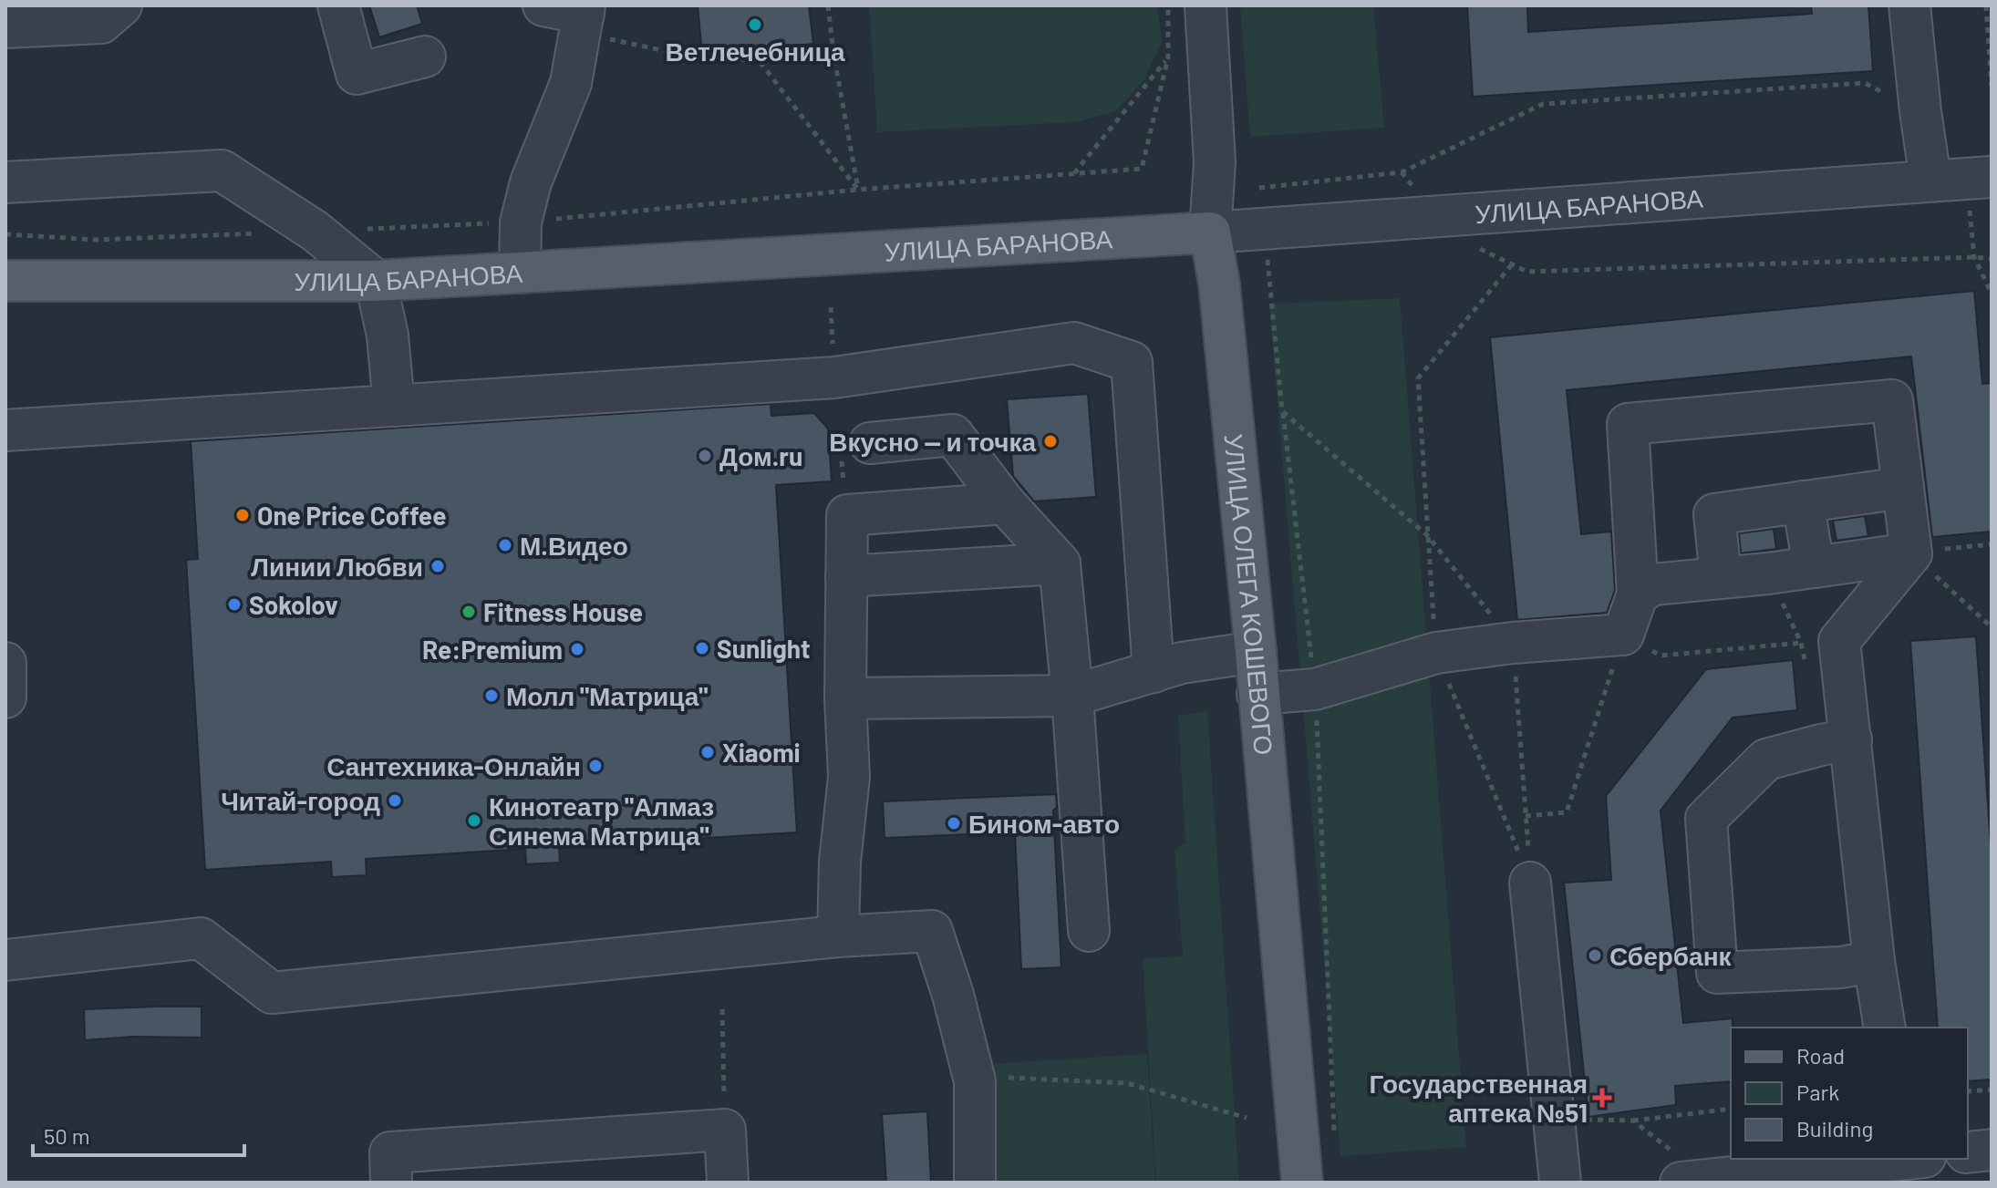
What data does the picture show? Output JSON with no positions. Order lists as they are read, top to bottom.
{
  "streets": {
    "main road": ["УЛИЦА БАРАНОВА", "УЛИЦА ОЛЕГА КОШЕВОГО"]
  },
  "crossings": [
    ["УЛИЦА БАРАНОВА", "УЛИЦА ОЛЕГА КОШЕВОГО"]
  ],
  "places": {
    "other": [
      "Ветлечебница",
      "Вкусно — и точка",
      "Дом.ru",
      "One Price Coffee",
      "М.Видео",
      "Линии Любви",
      "Sokolov",
      "Fitness House",
      "Sunlight",
      "Re:Premium",
      "Молл \"Матрица\"",
      "Xiaomi",
      "Сантехника-Онлайн",
      "Читай-город",
      "Кинотеатр \"Алмаз Синема Матрица\"",
      "Бином-авто",
      "Сбербанк"
    ],
    "health": ["Государственная аптека №51"]
  },
  "legend": ["Road", "Park", "Building"],
  "scale_bar": "50 m"
}
